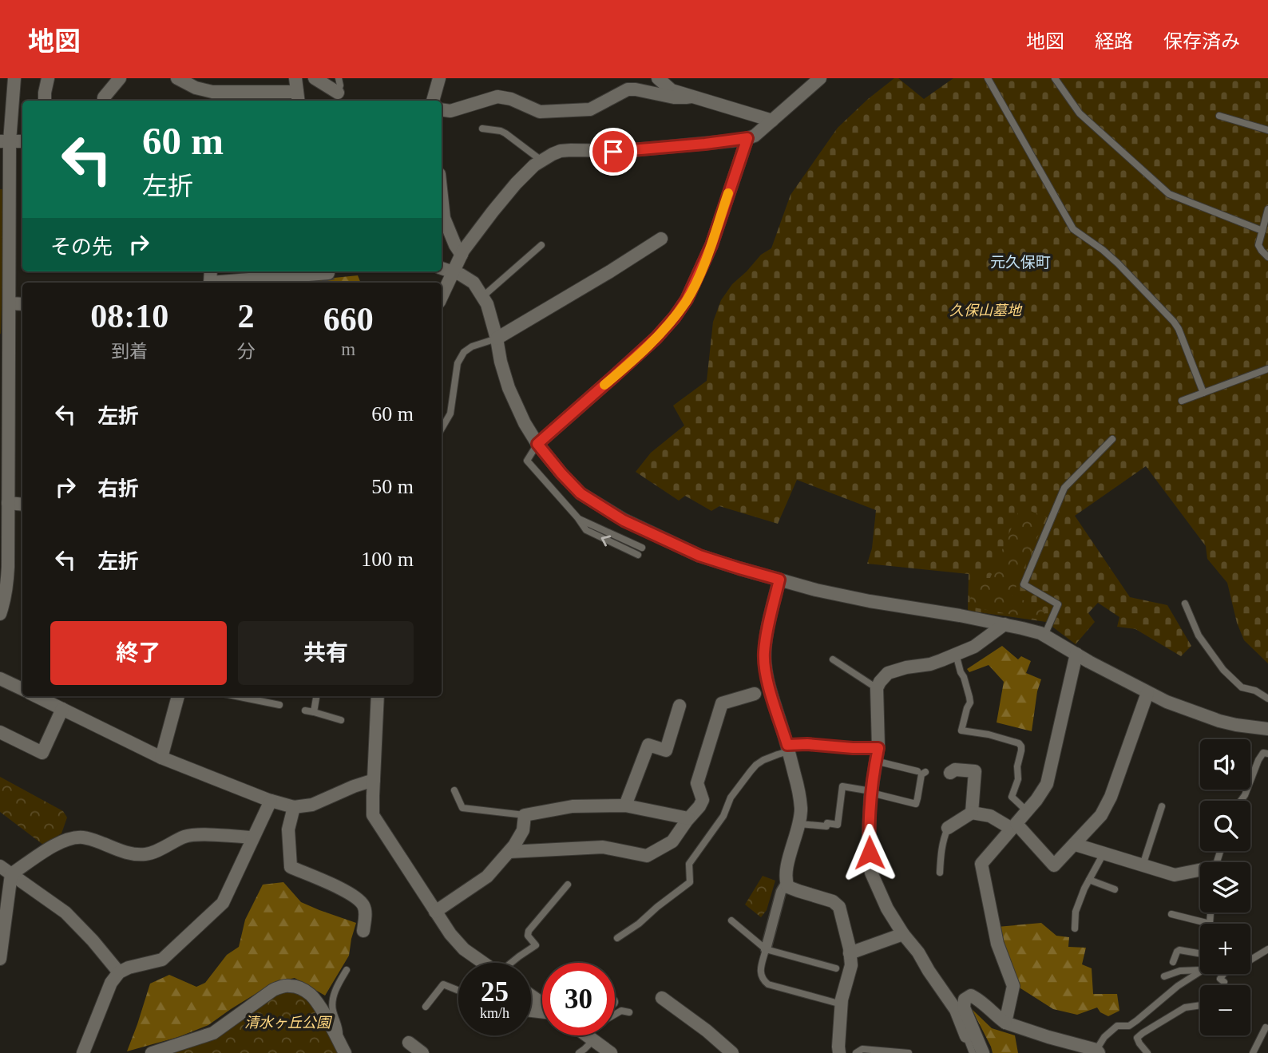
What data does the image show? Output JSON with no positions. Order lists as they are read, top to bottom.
{
  "districts": ["元久保町"],
  "parks": ["久保山墓地", "清水ヶ丘公園"],
  "page": {
    "header": "地図",
    "nav": ["地図", "経路", "保存済み"],
    "turn": ["60 m", "左折"],
    "then": "その先",
    "eta": [
      "08:10",
      "到着",
      "2",
      "分",
      "660",
      "m"
    ],
    "list": [
      {
        "name": "左折",
        "value": "60 m"
      },
      {
        "name": "右折",
        "value": "50 m"
      },
      {
        "name": "左折",
        "value": "100 m"
      }
    ],
    "buttons": ["終了", "共有"],
    "map_buttons": ["+", "−"],
    "speed": "25 km/h",
    "limit": "30"
  }
}
